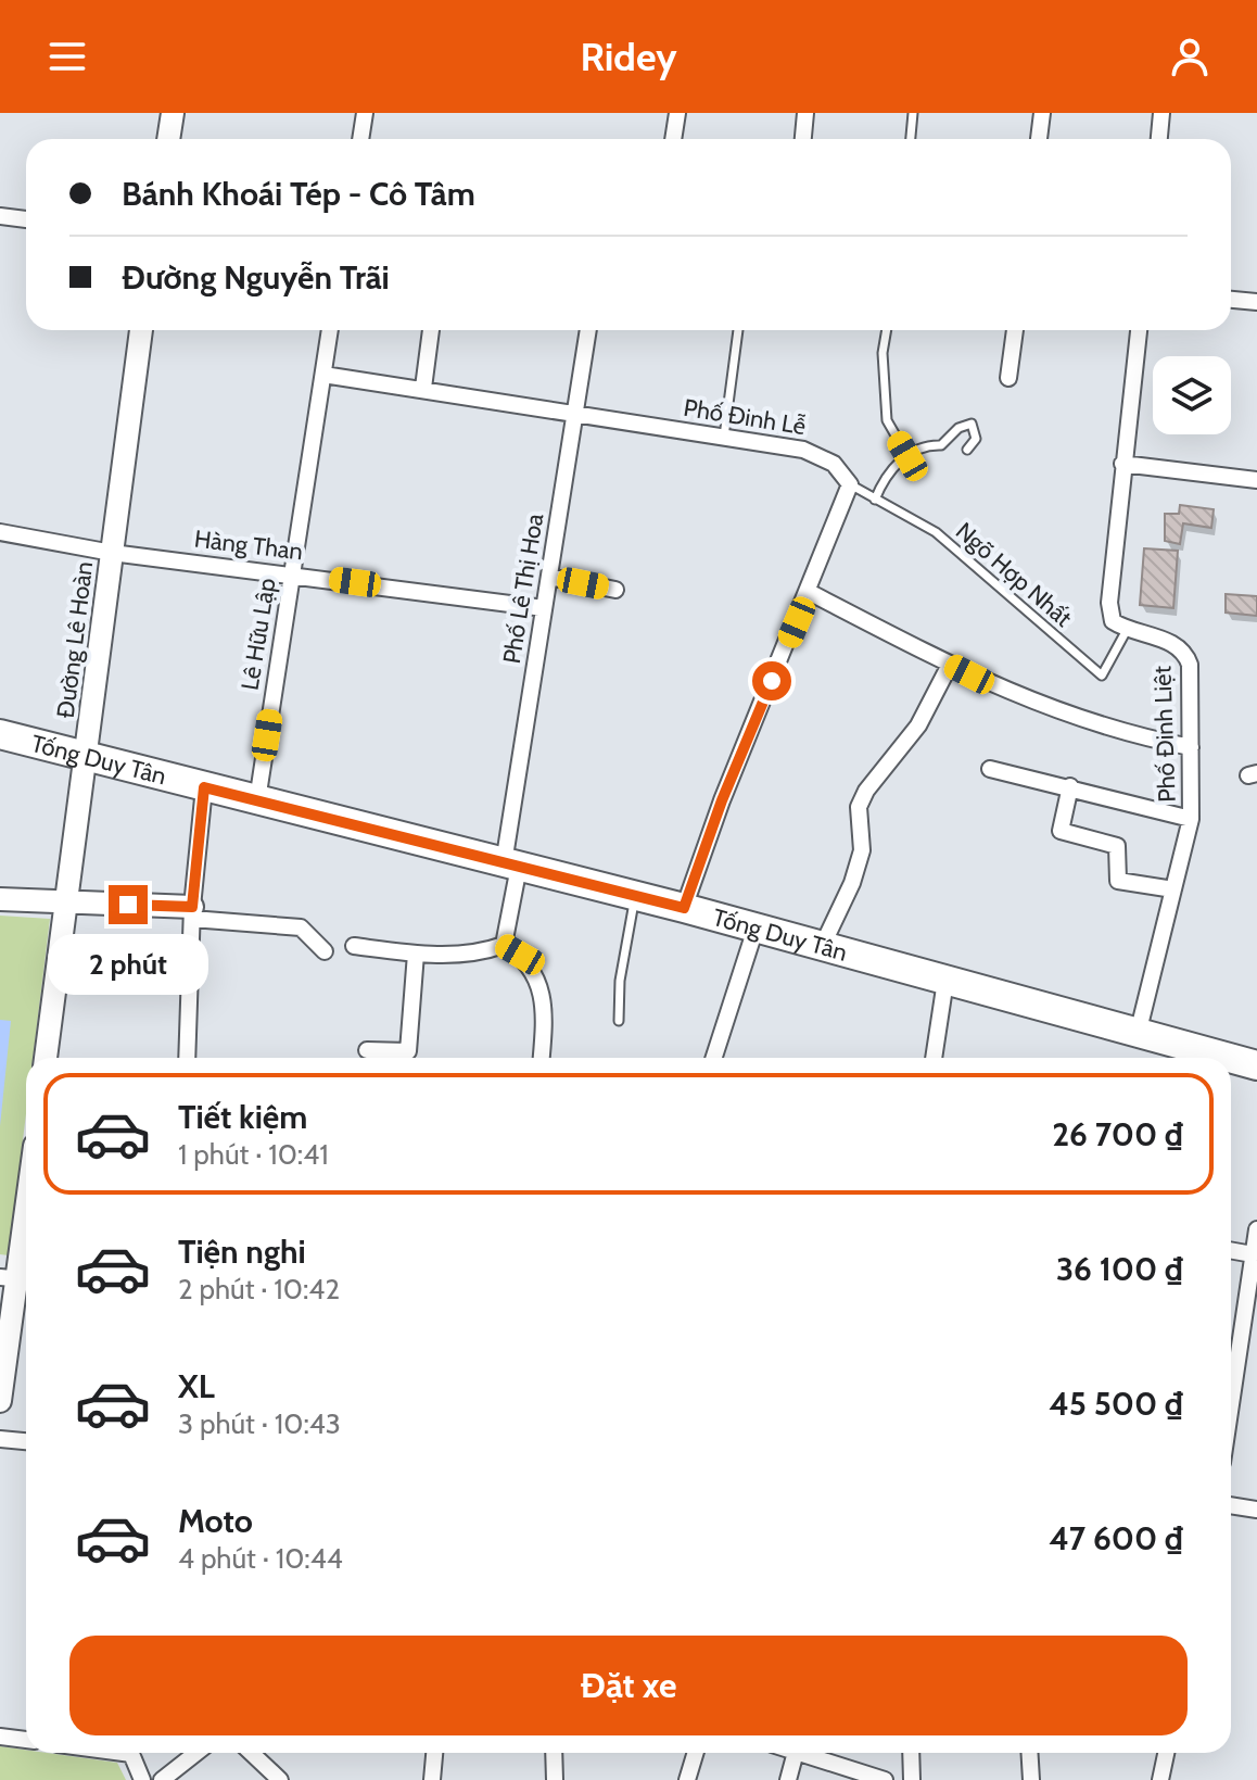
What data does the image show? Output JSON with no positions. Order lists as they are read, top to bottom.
{
  "streets": {
    "highway": ["Tống Duy Tân"],
    "street": [
      "Phố Đinh Lễ",
      "Hàng Than",
      "Phố Lê Thị Hoa",
      "Lê Hữu Lập",
      "Đường Lê Hoàn",
      "Phố Đinh Liệt"
    ],
    "lane": ["Ngõ Hợp Nhất"]
  },
  "crossings": [
    ["Phố Đinh Lễ", "Ngõ Hợp Nhất"],
    ["Phố Đinh Lễ", "Phố Lê Thị Hoa"],
    ["Phố Đinh Lễ", "Lê Hữu Lập"],
    ["Hàng Than", "Phố Lê Thị Hoa"],
    ["Hàng Than", "Lê Hữu Lập"],
    ["Hàng Than", "Đường Lê Hoàn"],
    ["Ngõ Hợp Nhất", "Phố Đinh Liệt"],
    ["Phố Lê Thị Hoa", "Tống Duy Tân"],
    ["Lê Hữu Lập", "Tống Duy Tân"],
    ["Đường Lê Hoàn", "Tống Duy Tân"],
    ["Phố Đinh Liệt", "Tống Duy Tân"]
  ],
  "page": {
    "header": "Ridey",
    "banner": ["Bánh Khoái Tép - Cô Tâm", "Đường Nguyễn Trãi"],
    "bubble": "2 phút",
    "list": [
      {
        "name": "Tiết kiệm",
        "note": "1 phút · 10:41",
        "value": "26 700 ₫"
      },
      {
        "name": "Tiện nghi",
        "note": "2 phút · 10:42",
        "value": "36 100 ₫"
      },
      {
        "name": "XL",
        "note": "3 phút · 10:43",
        "value": "45 500 ₫"
      },
      {
        "name": "Moto",
        "note": "4 phút · 10:44",
        "value": "47 600 ₫"
      }
    ],
    "buttons": "Đặt xe"
  }
}
